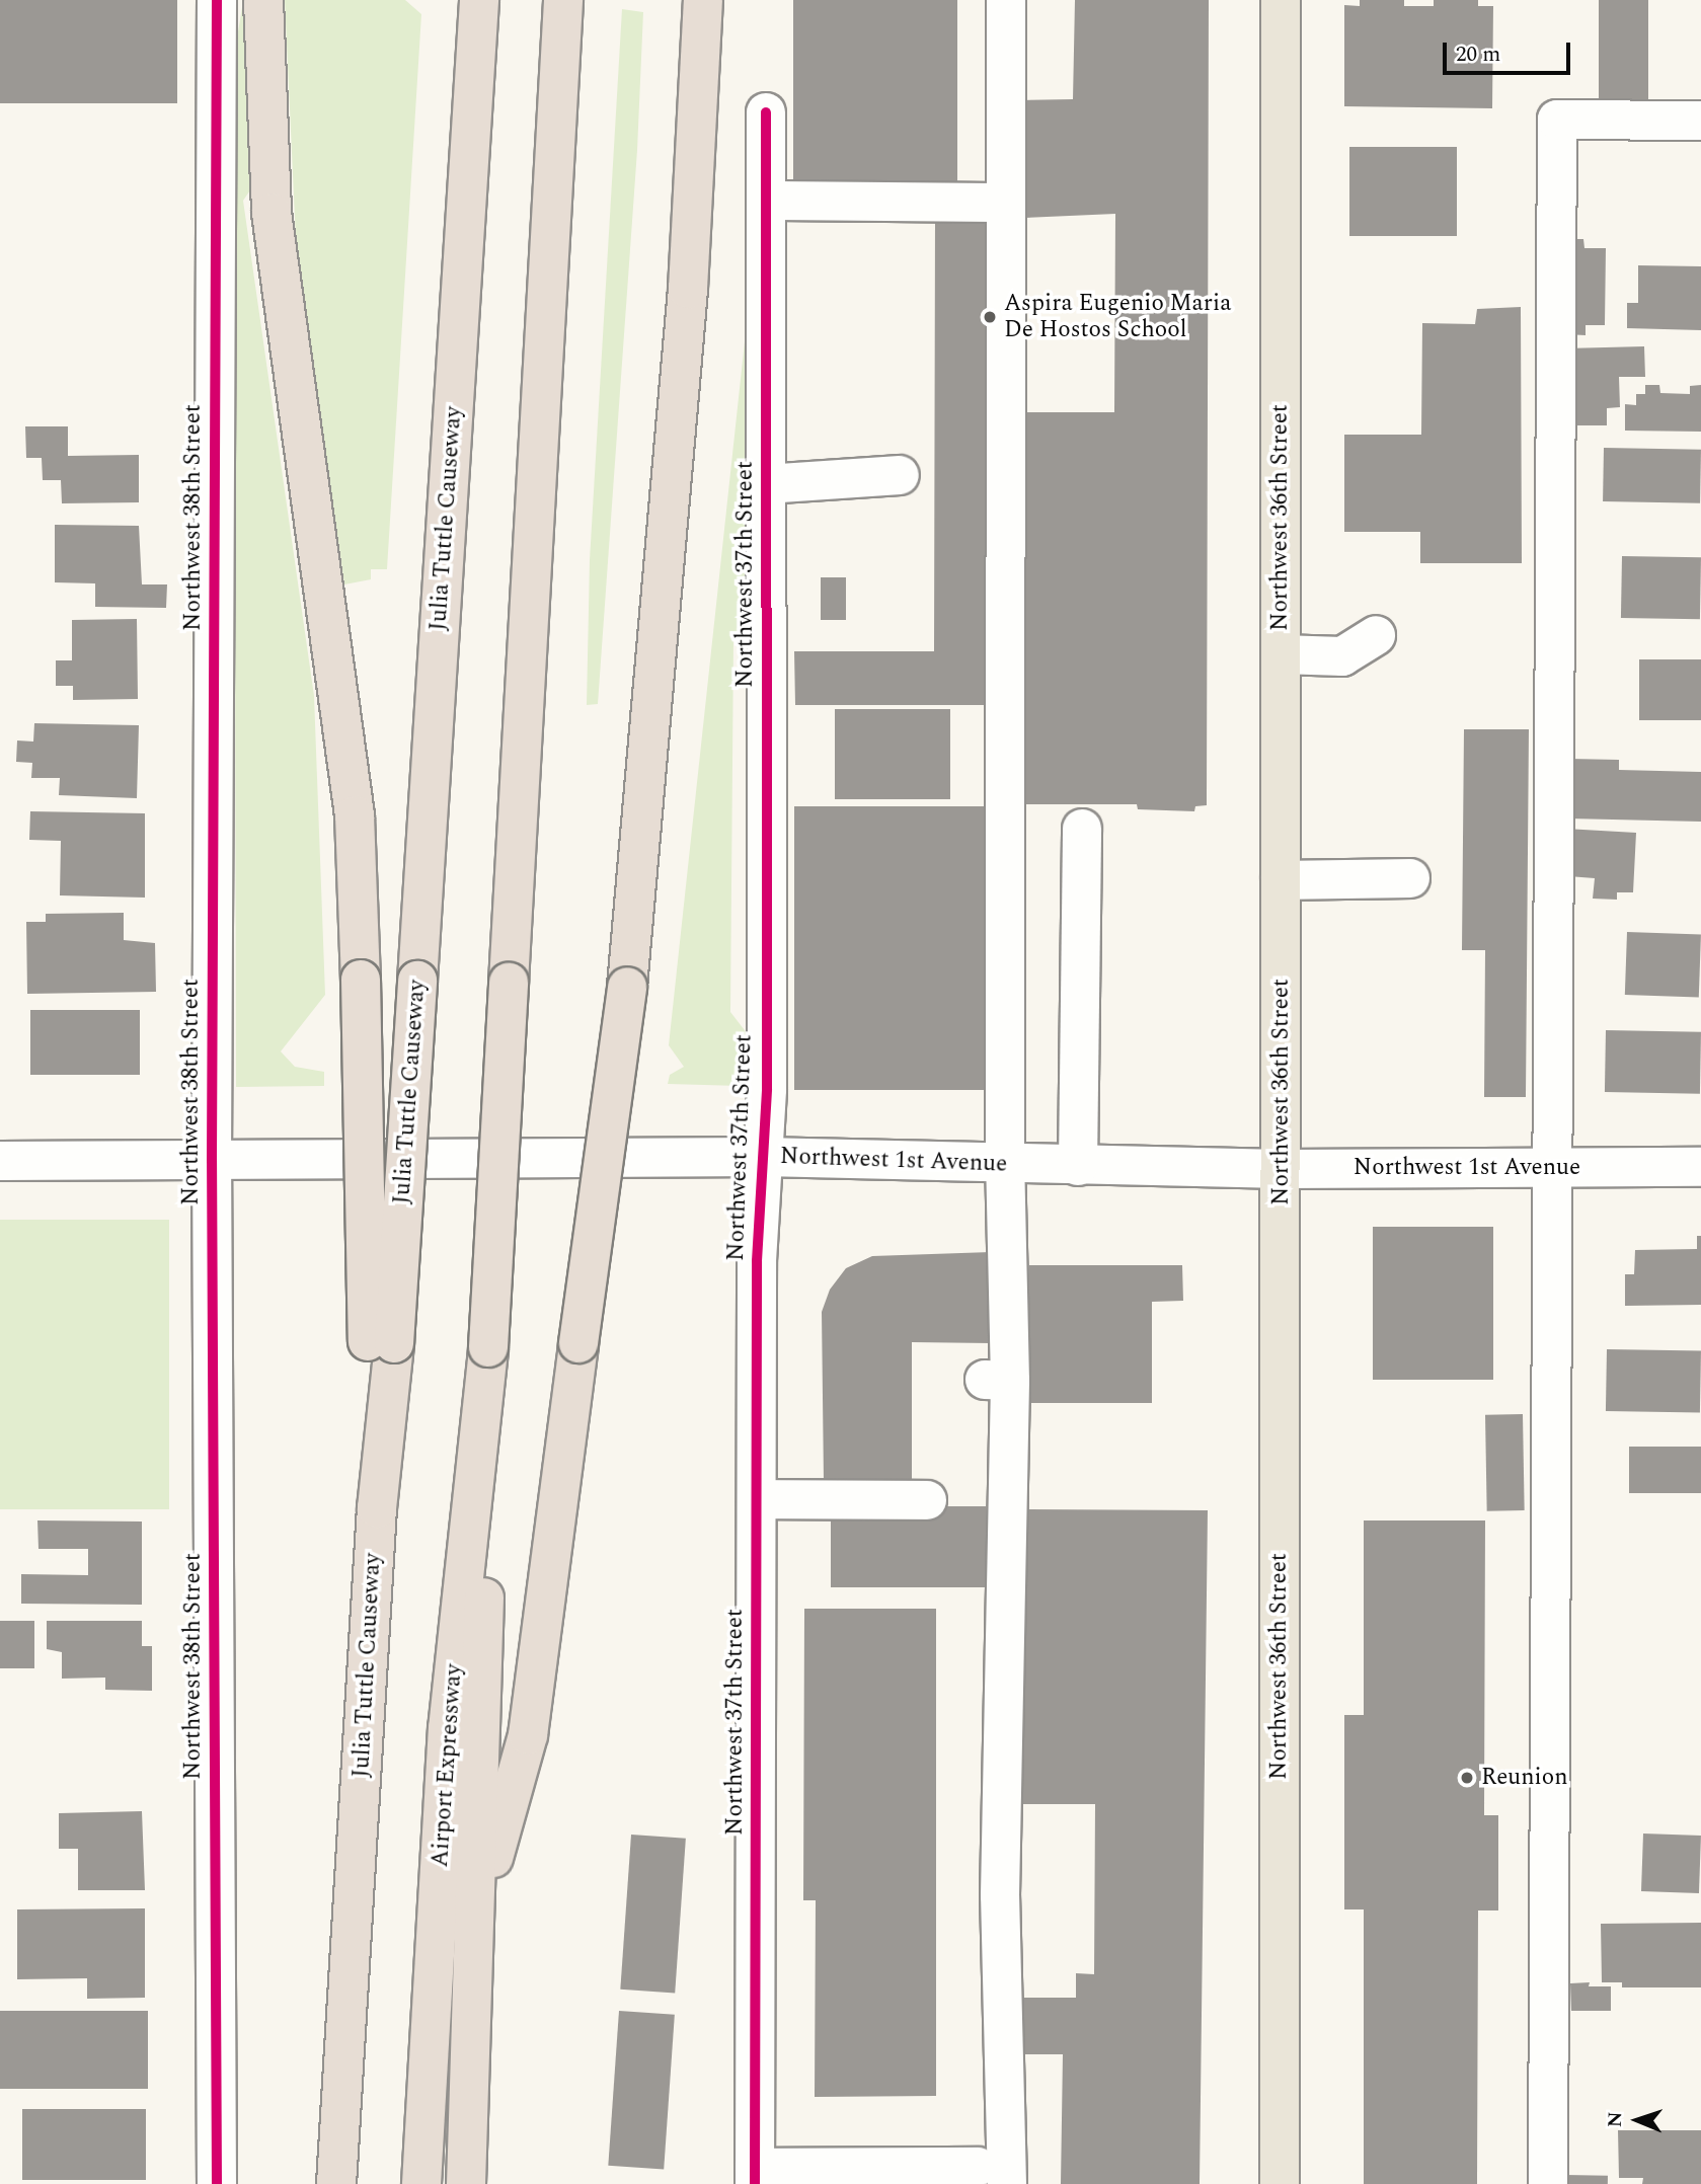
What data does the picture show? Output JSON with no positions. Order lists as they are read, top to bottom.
{
  "streets": {
    "highway": ["Julia Tuttle Causeway", "Airport Expressway"],
    "main road": ["Northwest 36th Street"],
    "street": ["Northwest 38th Street", "Northwest 37th Street", "Northwest 1st Avenue"]
  },
  "crossings": [
    ["Northwest 38th Street", "Northwest 1st Avenue"],
    ["Northwest 36th Street", "Northwest 1st Avenue"],
    ["Northwest 37th Street", "Northwest 1st Avenue"]
  ],
  "places": ["Aspira Eugenio Maria De Hostos School", "Reunion"],
  "scale_bar": "20 m",
  "north": "left"
}
